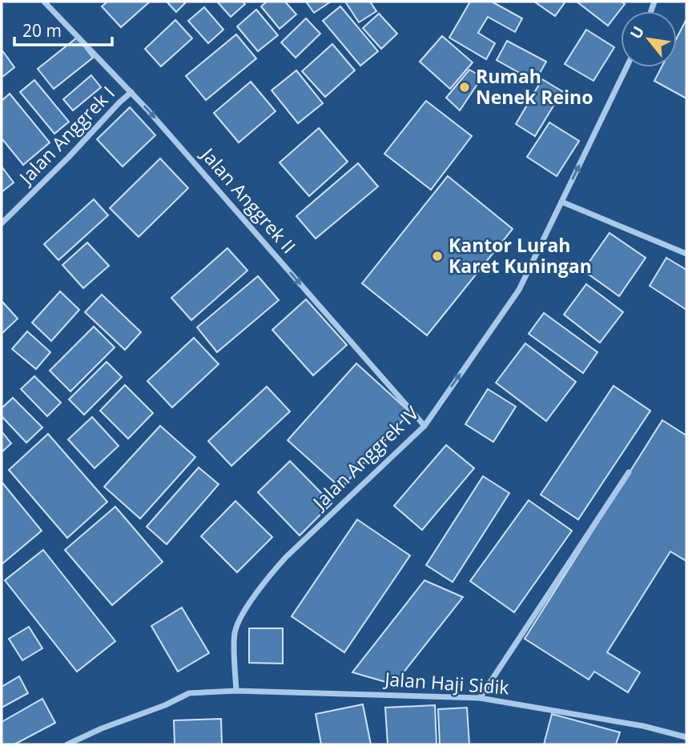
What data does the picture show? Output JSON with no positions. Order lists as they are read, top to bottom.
{
  "streets": {
    "street": [
      "Jalan Anggrek I",
      "Jalan Anggrek II",
      "Jalan Anggrek IV",
      "Jalan Haji Sidik"
    ]
  },
  "crossings": [
    ["Jalan Anggrek I", "Jalan Anggrek II"],
    ["Jalan Anggrek II", "Jalan Anggrek IV"],
    ["Jalan Anggrek IV", "Jalan Haji Sidik"]
  ],
  "one_way": ["Jalan Anggrek II", "Jalan Anggrek IV"],
  "places": ["Rumah Nenek Reino", "Kantor Lurah Karet Kuningan"],
  "scale_bar": "20 m",
  "north": "top left"
}
